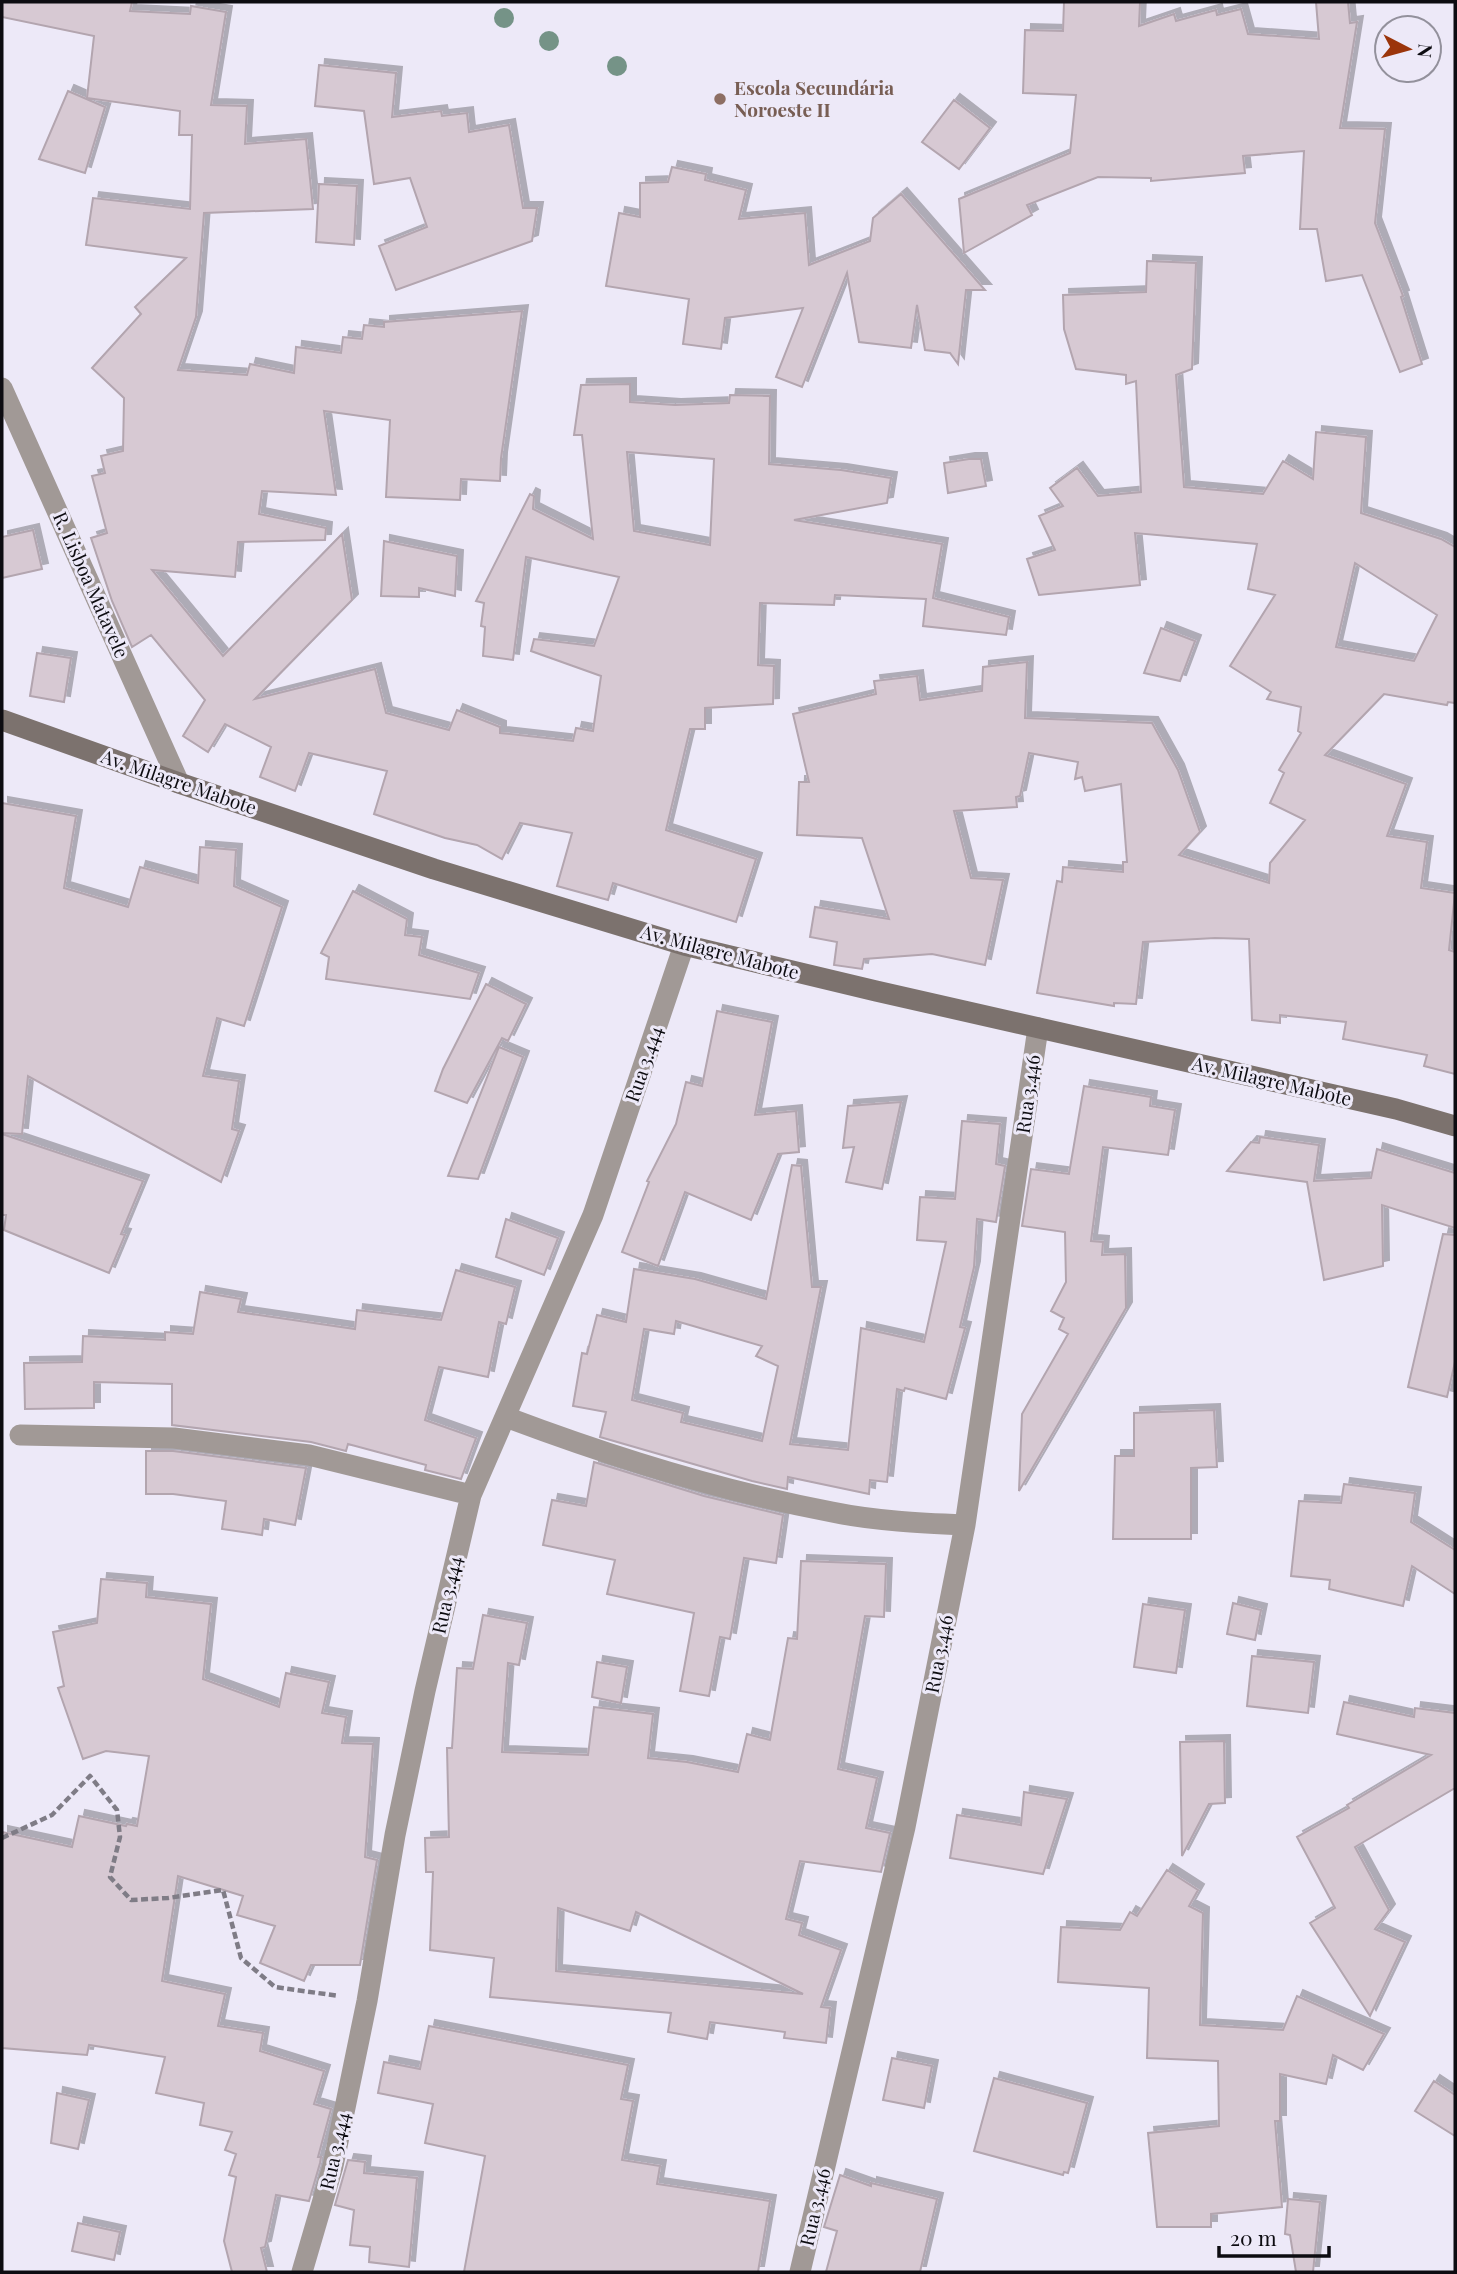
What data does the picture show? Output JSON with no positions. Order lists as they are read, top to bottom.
{
  "streets": {
    "street": [
      "R. Lisboa Matavele",
      "Av. Milagre Mabote",
      "Rua 3.444",
      "Rua 3.446"
    ]
  },
  "crossings": [
    ["R. Lisboa Matavele", "Av. Milagre Mabote"],
    ["Av. Milagre Mabote", "Rua 3.444"],
    ["Av. Milagre Mabote", "Rua 3.446"]
  ],
  "places": ["Escola Secundária Noroeste II"],
  "scale_bar": "20 m",
  "north": "right"
}
